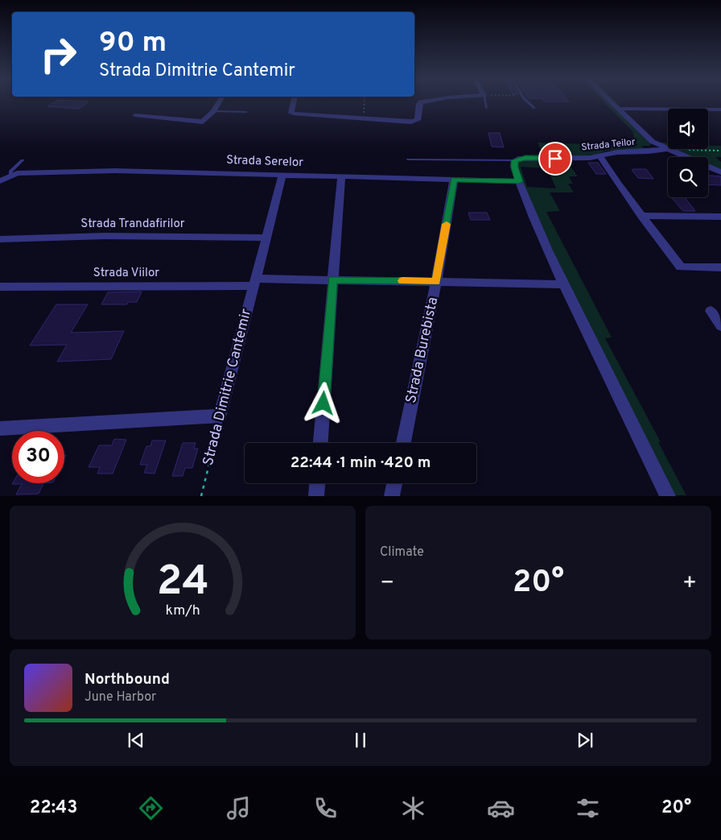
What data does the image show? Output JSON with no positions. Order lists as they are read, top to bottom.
{
  "streets": {
    "street": [
      "Strada Teilor",
      "Strada Serelor",
      "Strada Trandafirilor",
      "Strada Viilor",
      "Strada Burebista",
      "Strada Dimitrie Cantemir"
    ]
  },
  "crossings": [
    ["Strada Serelor", "Strada Dimitrie Cantemir"],
    ["Strada Trandafirilor", "Strada Dimitrie Cantemir"],
    ["Strada Viilor", "Strada Dimitrie Cantemir"]
  ],
  "page": {
    "turn": ["90 m", "Strada Dimitrie Cantemir"],
    "limit": "30",
    "trip": "22:44 · 1 min · 420 m",
    "tile": "Climate",
    "heat": ["−", "20°", "+"],
    "song": ["Northbound", "June Harbor"],
    "tabs": ["22:43", "20°"],
    "gauge": ["24", "km/h"]
  }
}
